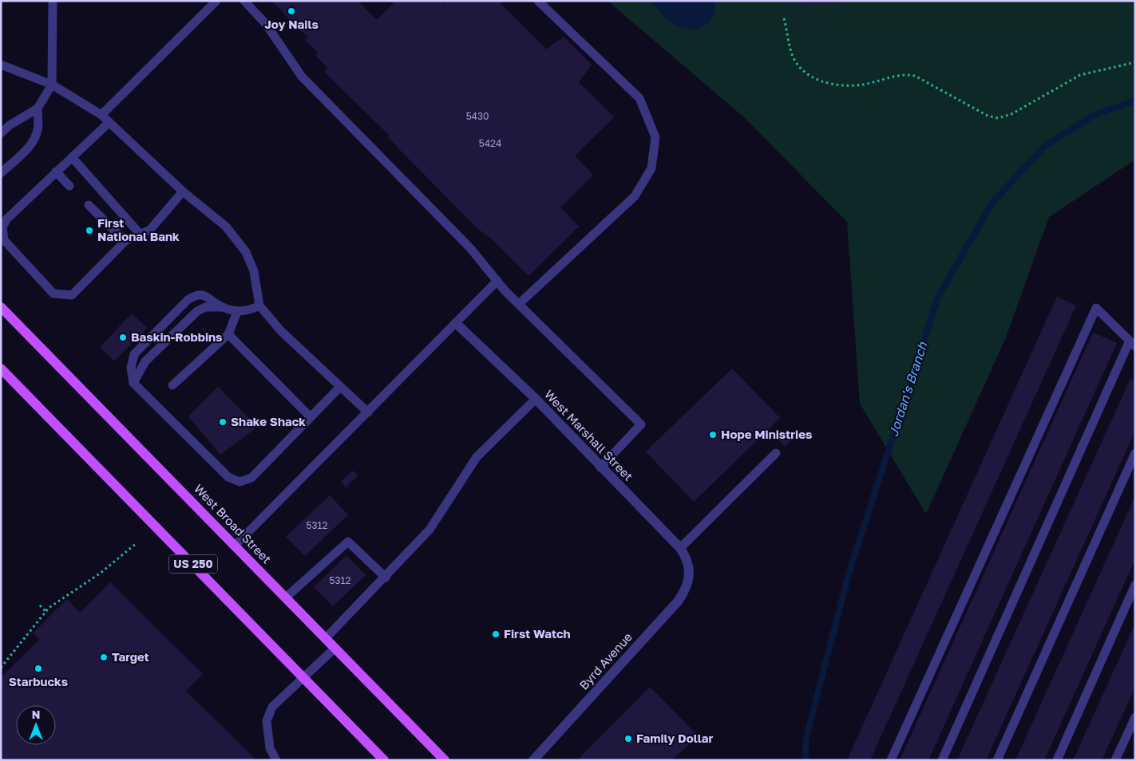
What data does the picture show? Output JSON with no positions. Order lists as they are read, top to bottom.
{
  "streets": {
    "main road": ["West Broad Street", "US 250"],
    "street": ["West Marshall Street", "Byrd Avenue"]
  },
  "crossings": [
    ["West Marshall Street", "Byrd Avenue"]
  ],
  "water": ["Jordan's Branch"],
  "places": [
    "Joy Nails",
    "First National Bank",
    "Baskin-Robbins",
    "Shake Shack",
    "Hope Ministries",
    "First Watch",
    "Target",
    "Starbucks",
    "Family Dollar"
  ],
  "house_numbers": [
    "5430",
    "5424",
    "5312",
    "5312"
  ],
  "north": "top"
}
